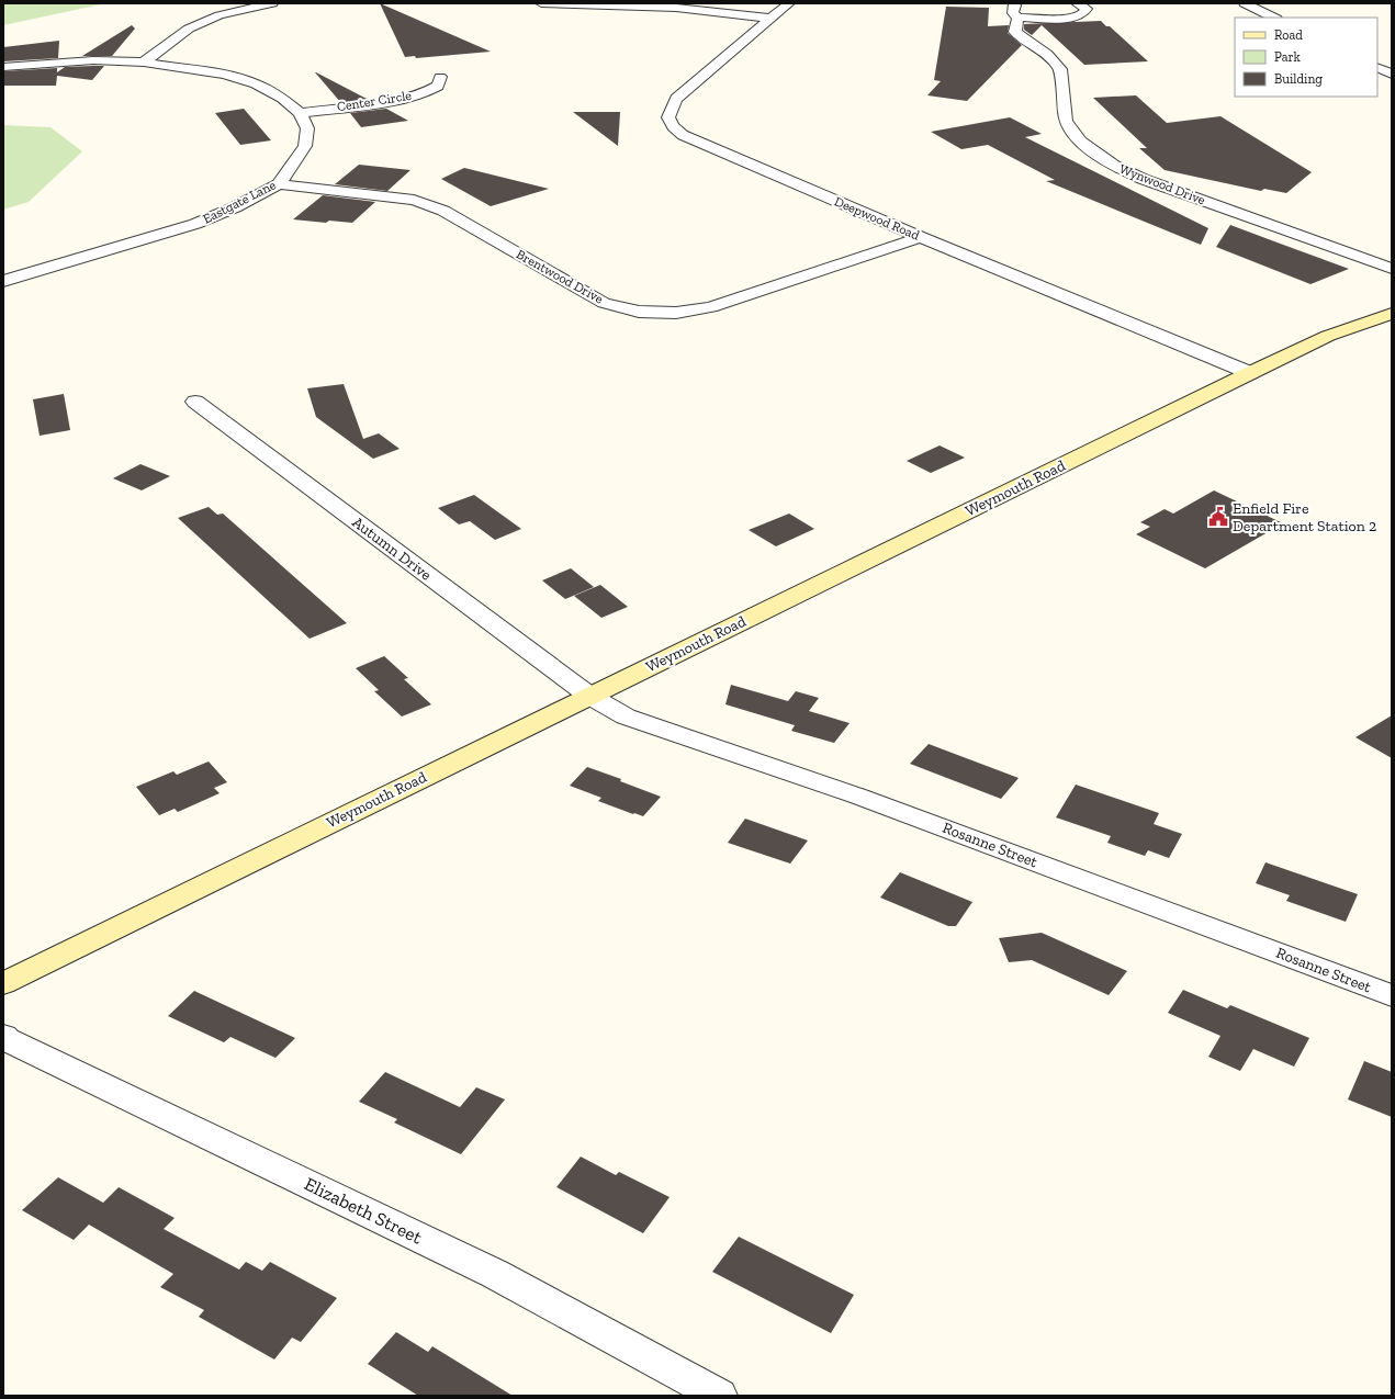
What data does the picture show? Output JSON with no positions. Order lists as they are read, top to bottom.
{
  "streets": {
    "street": [
      "Center Circle",
      "Wynwood Drive",
      "Eastgate Lane",
      "Deepwood Road",
      "Brentwood Drive",
      "Weymouth Road",
      "Autumn Drive",
      "Rosanne Street",
      "Elizabeth Street"
    ]
  },
  "crossings": [
    ["Center Circle", "Eastgate Lane"],
    ["Eastgate Lane", "Brentwood Drive"],
    ["Deepwood Road", "Brentwood Drive"],
    ["Deepwood Road", "Weymouth Road"],
    ["Weymouth Road", "Autumn Drive"],
    ["Weymouth Road", "Rosanne Street"],
    ["Autumn Drive", "Rosanne Street"]
  ],
  "places": {
    "public building": ["Enfield Fire Department Station 2"]
  },
  "legend": ["Road", "Park", "Building"]
}
